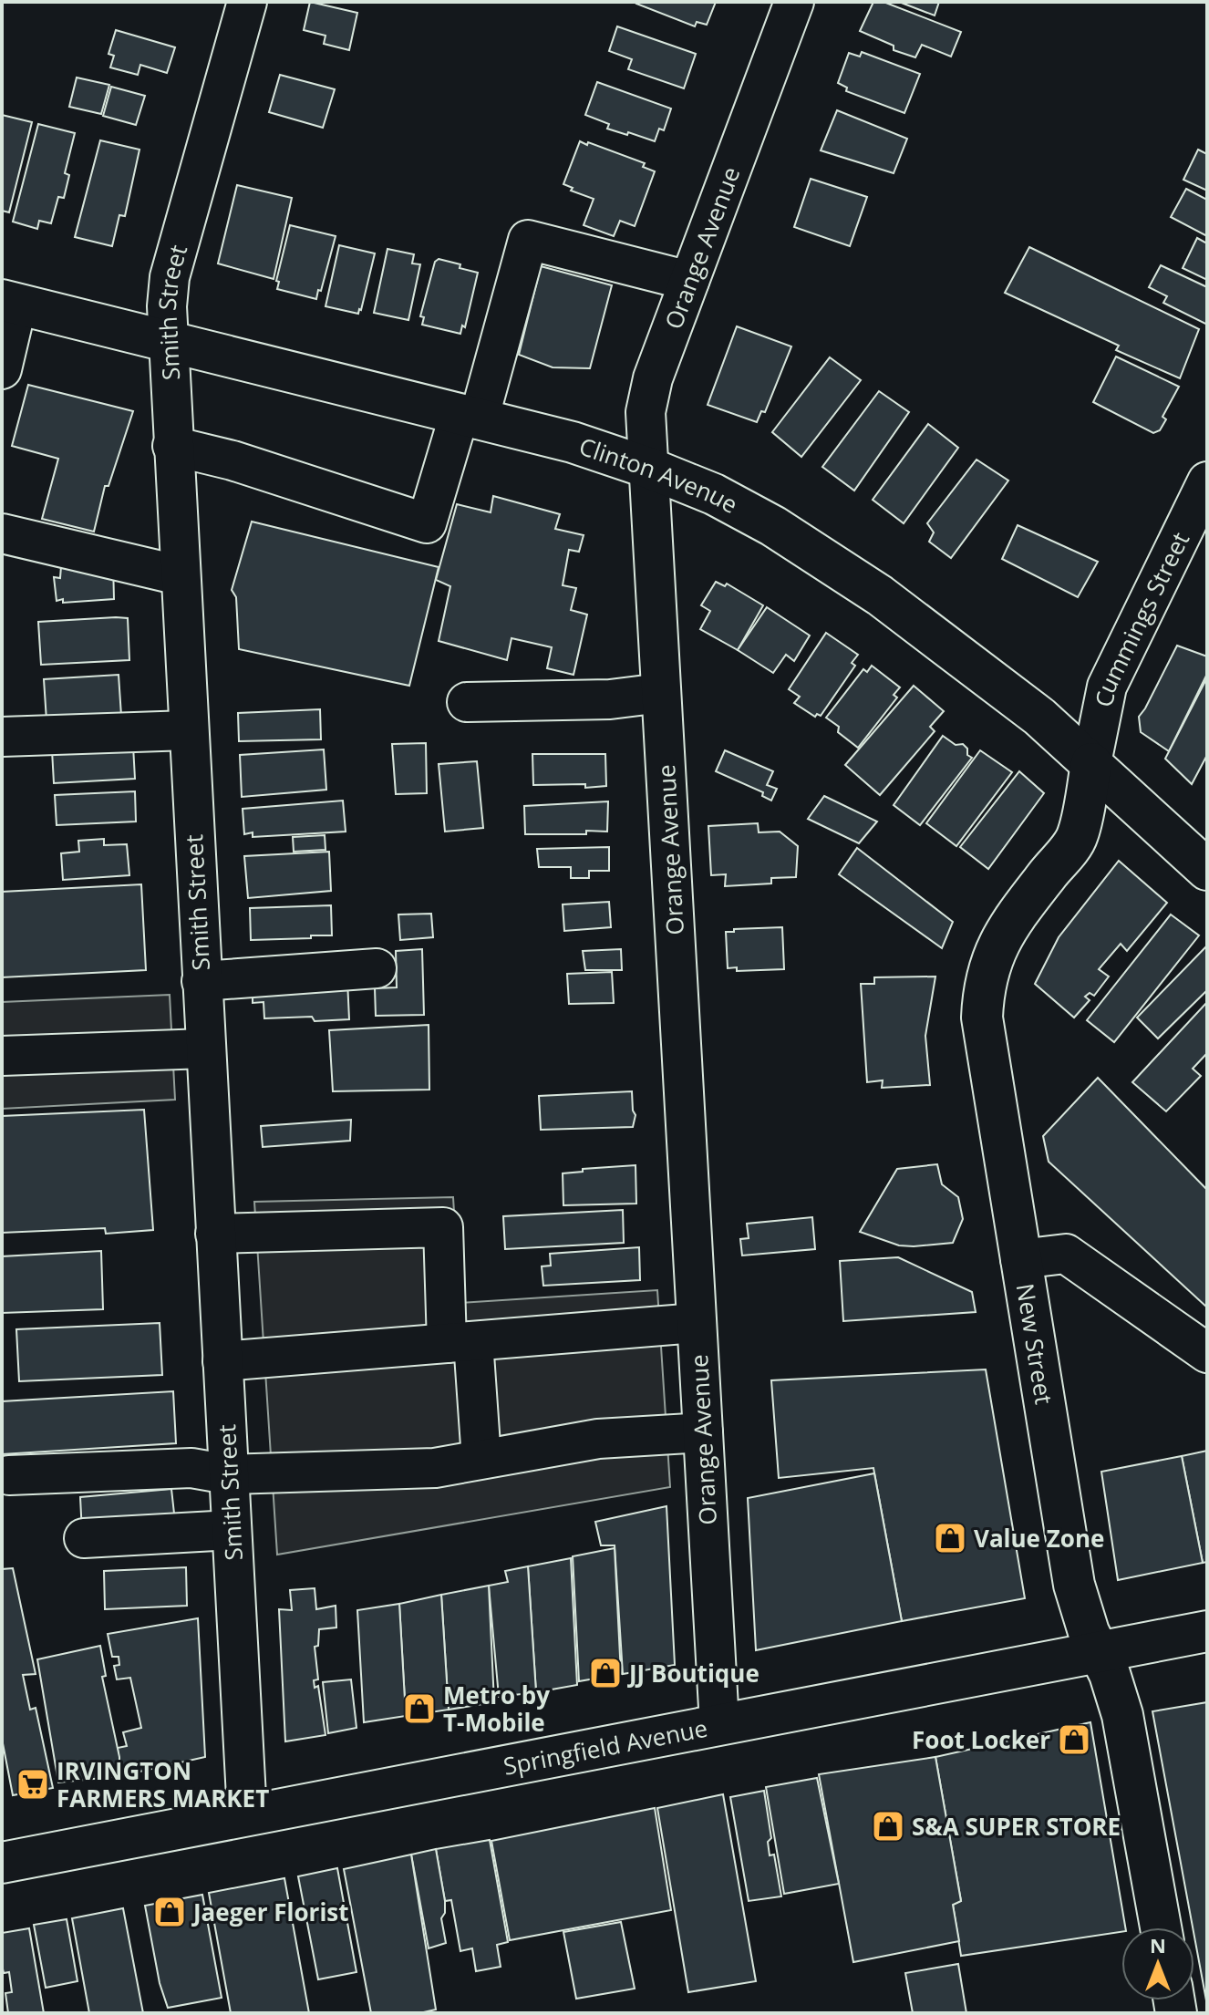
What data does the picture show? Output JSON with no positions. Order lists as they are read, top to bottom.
{
  "streets": {
    "main road": ["Clinton Avenue", "New Street", "Springfield Avenue"],
    "street": ["Orange Avenue", "Smith Street", "Cummings Street"]
  },
  "crossings": [
    ["Orange Avenue", "Clinton Avenue"],
    ["Orange Avenue", "Springfield Avenue"],
    ["Smith Street", "Clinton Avenue"],
    ["Smith Street", "Springfield Avenue"],
    ["Clinton Avenue", "Cummings Street"],
    ["Clinton Avenue", "New Street"],
    ["Cummings Street", "New Street"],
    ["New Street", "Springfield Avenue"]
  ],
  "places": {
    "shop": [
      "Value Zone",
      "JJ Boutique",
      "Metro by T-Mobile",
      "Foot Locker",
      "S&A SUPER STORE",
      "Jaeger Florist"
    ],
    "supermarket": ["IRVINGTON FARMERS MARKET"]
  },
  "north": "top"
}
